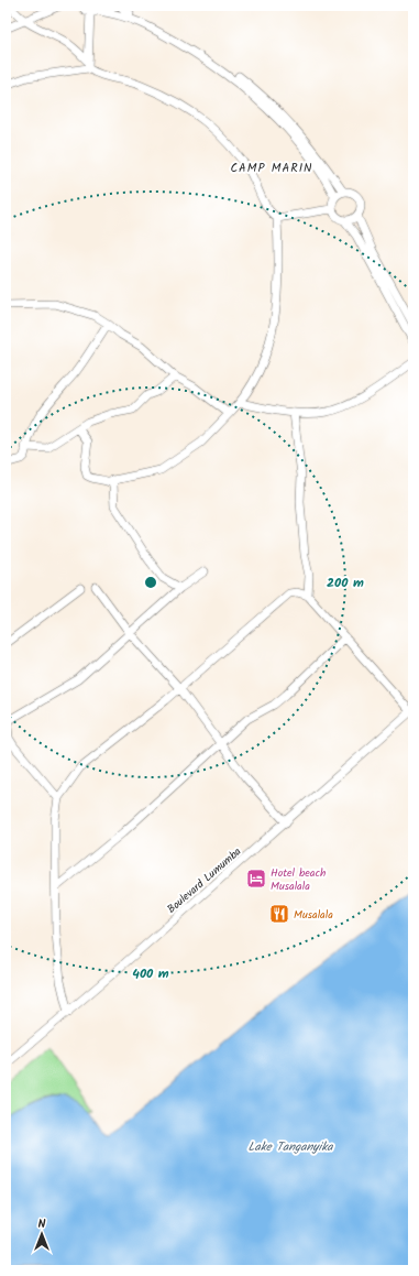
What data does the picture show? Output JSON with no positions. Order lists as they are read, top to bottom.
{
  "streets": {
    "street": ["Boulevard Lumumba"]
  },
  "districts": ["CAMP MARIN"],
  "water": ["Lake Tanganyika"],
  "places": {
    "hotel": ["Hotel beach Musalala"],
    "restaurant": ["Musalala"]
  },
  "north": "top",
  "rings": ["200 m", "400 m"]
}
